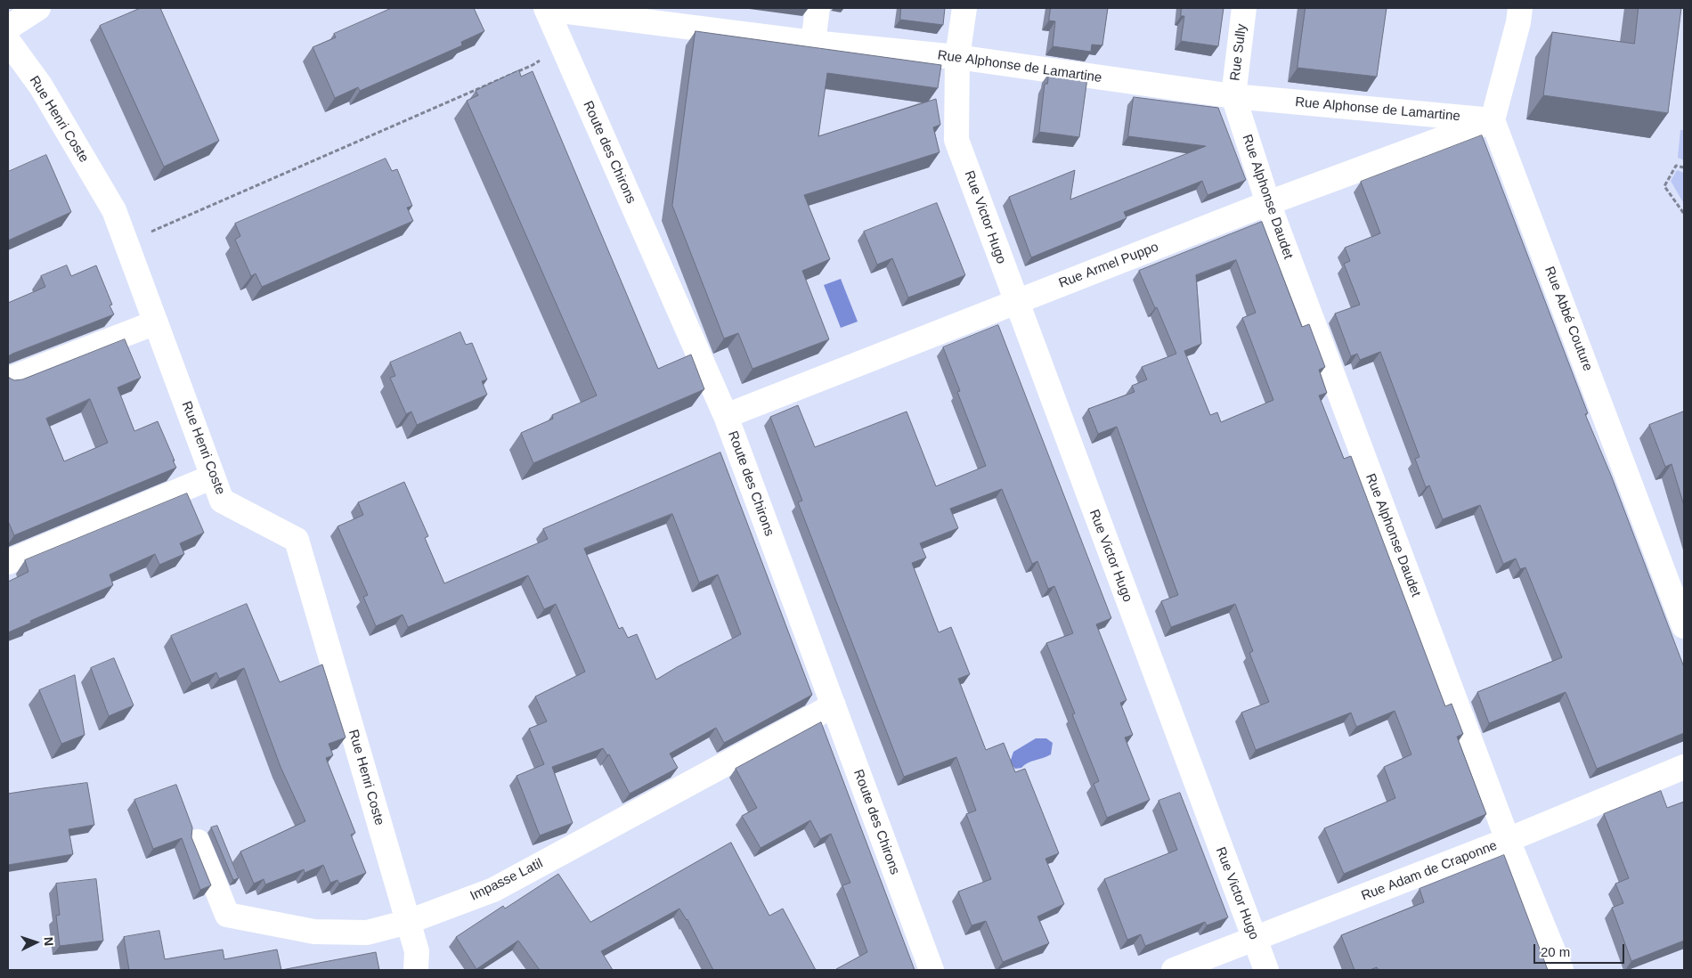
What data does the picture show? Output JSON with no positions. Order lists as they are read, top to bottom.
{
  "streets": {
    "street": [
      "Rue Sully",
      "Rue Alphonse de Lamartine",
      "Rue Henri Coste",
      "Route des Chirons",
      "Rue Alphonse Daudet",
      "Rue Victor Hugo",
      "Rue Armel Puppo",
      "Rue Abbé Couture",
      "Rue Adam de Craponne",
      "Impasse Latil"
    ]
  },
  "crossings": [
    ["Rue Sully", "Rue Alphonse de Lamartine"],
    ["Rue Sully", "Rue Alphonse Daudet"],
    ["Rue Alphonse de Lamartine", "Route des Chirons"],
    ["Rue Alphonse de Lamartine", "Rue Alphonse Daudet"],
    ["Rue Alphonse de Lamartine", "Rue Victor Hugo"],
    ["Rue Alphonse de Lamartine", "Rue Armel Puppo"],
    ["Rue Alphonse de Lamartine", "Rue Abbé Couture"],
    ["Rue Henri Coste", "Impasse Latil"],
    ["Route des Chirons", "Rue Armel Puppo"],
    ["Route des Chirons", "Impasse Latil"],
    ["Rue Alphonse Daudet", "Rue Armel Puppo"],
    ["Rue Alphonse Daudet", "Rue Adam de Craponne"],
    ["Rue Victor Hugo", "Rue Armel Puppo"],
    ["Rue Victor Hugo", "Rue Adam de Craponne"],
    ["Rue Armel Puppo", "Rue Abbé Couture"]
  ],
  "scale_bar": "20 m",
  "north": "right"
}
